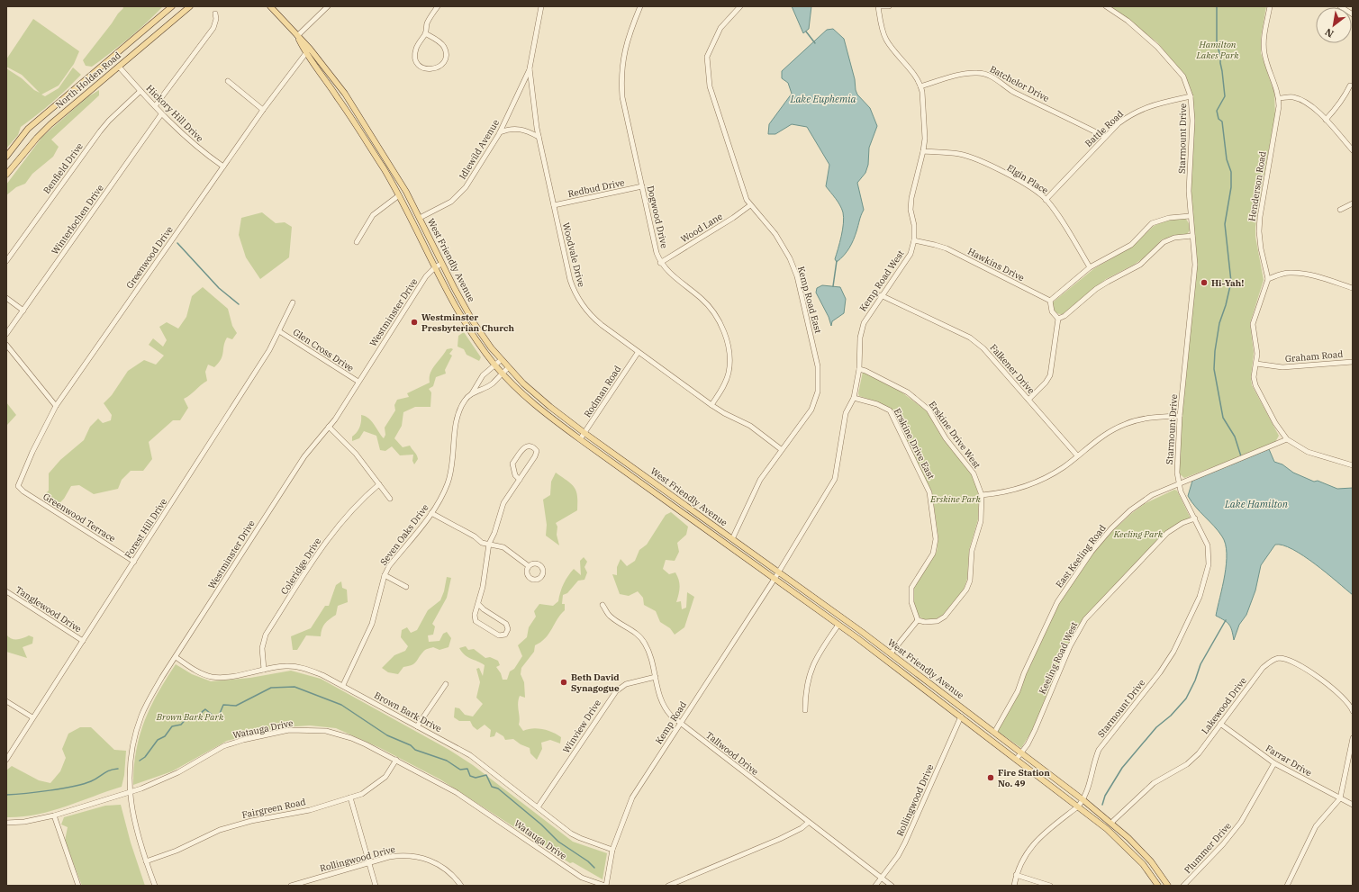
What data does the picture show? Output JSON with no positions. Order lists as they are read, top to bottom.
{
  "streets": {
    "main road": ["North Holden Road", "West Friendly Avenue"],
    "street": [
      "Batchelor Drive",
      "Hickory Hill Drive",
      "Battle Road",
      "Starmount Drive",
      "Idlewild Avenue",
      "Benfield Drive",
      "Elgin Place",
      "Henderson Road",
      "Redbud Drive",
      "Dogwood Drive",
      "Winterlochen Drive",
      "Wood Lane",
      "Woodvale Drive",
      "Greenwood Drive",
      "Hawkins Drive",
      "Kemp Road West",
      "Kemp Road East",
      "Westminster Drive",
      "Glen Cross Drive",
      "Graham Road",
      "Falkener Drive",
      "Rodman Road",
      "Erskine Drive West",
      "Erskine Drive East",
      "Greenwood Terrace",
      "Forest Hill Drive",
      "Seven Oaks Drive",
      "East Keeling Road",
      "Coleridge Drive",
      "Tanglewood Drive",
      "Keeling Road West",
      "Lakewood Drive",
      "Brown Bark Drive",
      "Kemp Road",
      "Winview Drive",
      "Watauga Drive",
      "Tallwood Drive",
      "Farrar Drive",
      "Rollingwood Drive",
      "Fairgreen Road",
      "Plummer Drive"
    ]
  },
  "crossings": [
    ["North Holden Road", "Hickory Hill Drive"],
    ["Batchelor Drive", "Battle Road"],
    ["Batchelor Drive", "Kemp Road West"],
    ["Hickory Hill Drive", "Benfield Drive"],
    ["Hickory Hill Drive", "Winterlochen Drive"],
    ["Hickory Hill Drive", "Greenwood Drive"],
    ["Battle Road", "Starmount Drive"],
    ["Battle Road", "Elgin Place"],
    ["Starmount Drive", "West Friendly Avenue"],
    ["Starmount Drive", "East Keeling Road"],
    ["Starmount Drive", "Keeling Road West"],
    ["Idlewild Avenue", "Woodvale Drive"],
    ["Idlewild Avenue", "West Friendly Avenue"],
    ["Elgin Place", "Kemp Road West"],
    ["Redbud Drive", "Dogwood Drive"],
    ["Redbud Drive", "Woodvale Drive"],
    ["Dogwood Drive", "Wood Lane"],
    ["Dogwood Drive", "Woodvale Drive"],
    ["Wood Lane", "Kemp Road East"],
    ["Woodvale Drive", "Kemp Road East"],
    ["Woodvale Drive", "Rodman Road"],
    ["Greenwood Drive", "West Friendly Avenue"],
    ["Greenwood Drive", "Greenwood Terrace"],
    ["West Friendly Avenue", "Kemp Road West"],
    ["West Friendly Avenue", "Kemp Road East"],
    ["West Friendly Avenue", "Westminster Drive"],
    ["West Friendly Avenue", "Rodman Road"],
    ["West Friendly Avenue", "Seven Oaks Drive"],
    ["West Friendly Avenue", "East Keeling Road"],
    ["West Friendly Avenue", "Keeling Road West"],
    ["West Friendly Avenue", "Lakewood Drive"],
    ["West Friendly Avenue", "Kemp Road"],
    ["West Friendly Avenue", "Rollingwood Drive"],
    ["Hawkins Drive", "Kemp Road West"],
    ["Kemp Road West", "Falkener Drive"],
    ["Kemp Road West", "Erskine Drive West"],
    ["Kemp Road West", "Erskine Drive East"],
    ["Kemp Road West", "Kemp Road"],
    ["Westminster Drive", "Glen Cross Drive"],
    ["Westminster Drive", "Brown Bark Drive"],
    ["Westminster Drive", "Watauga Drive"],
    ["Westminster Drive", "Fairgreen Road"],
    ["Glen Cross Drive", "Forest Hill Drive"],
    ["Erskine Drive West", "Erskine Drive East"],
    ["Greenwood Terrace", "Forest Hill Drive"],
    ["Forest Hill Drive", "Tanglewood Drive"],
    ["Seven Oaks Drive", "Brown Bark Drive"],
    ["Coleridge Drive", "Brown Bark Drive"],
    ["Lakewood Drive", "Farrar Drive"],
    ["Brown Bark Drive", "Kemp Road"],
    ["Brown Bark Drive", "Winview Drive"],
    ["Kemp Road", "Watauga Drive"],
    ["Kemp Road", "Tallwood Drive"],
    ["Winview Drive", "Tallwood Drive"],
    ["Watauga Drive", "Fairgreen Road"],
    ["Tallwood Drive", "Rollingwood Drive"],
    ["Farrar Drive", "Plummer Drive"]
  ],
  "water": ["Lake Euphemia", "Lake Hamilton"],
  "parks": [
    "Hamilton Lakes Park",
    "Erskine Park",
    "Keeling Park",
    "Brown Bark Park"
  ],
  "places": [
    "Hi-Yah!",
    "Westminster Presbyterian Church",
    "Beth David Synagogue",
    "Fire Station No. 49"
  ],
  "north": "bottom left"
}
